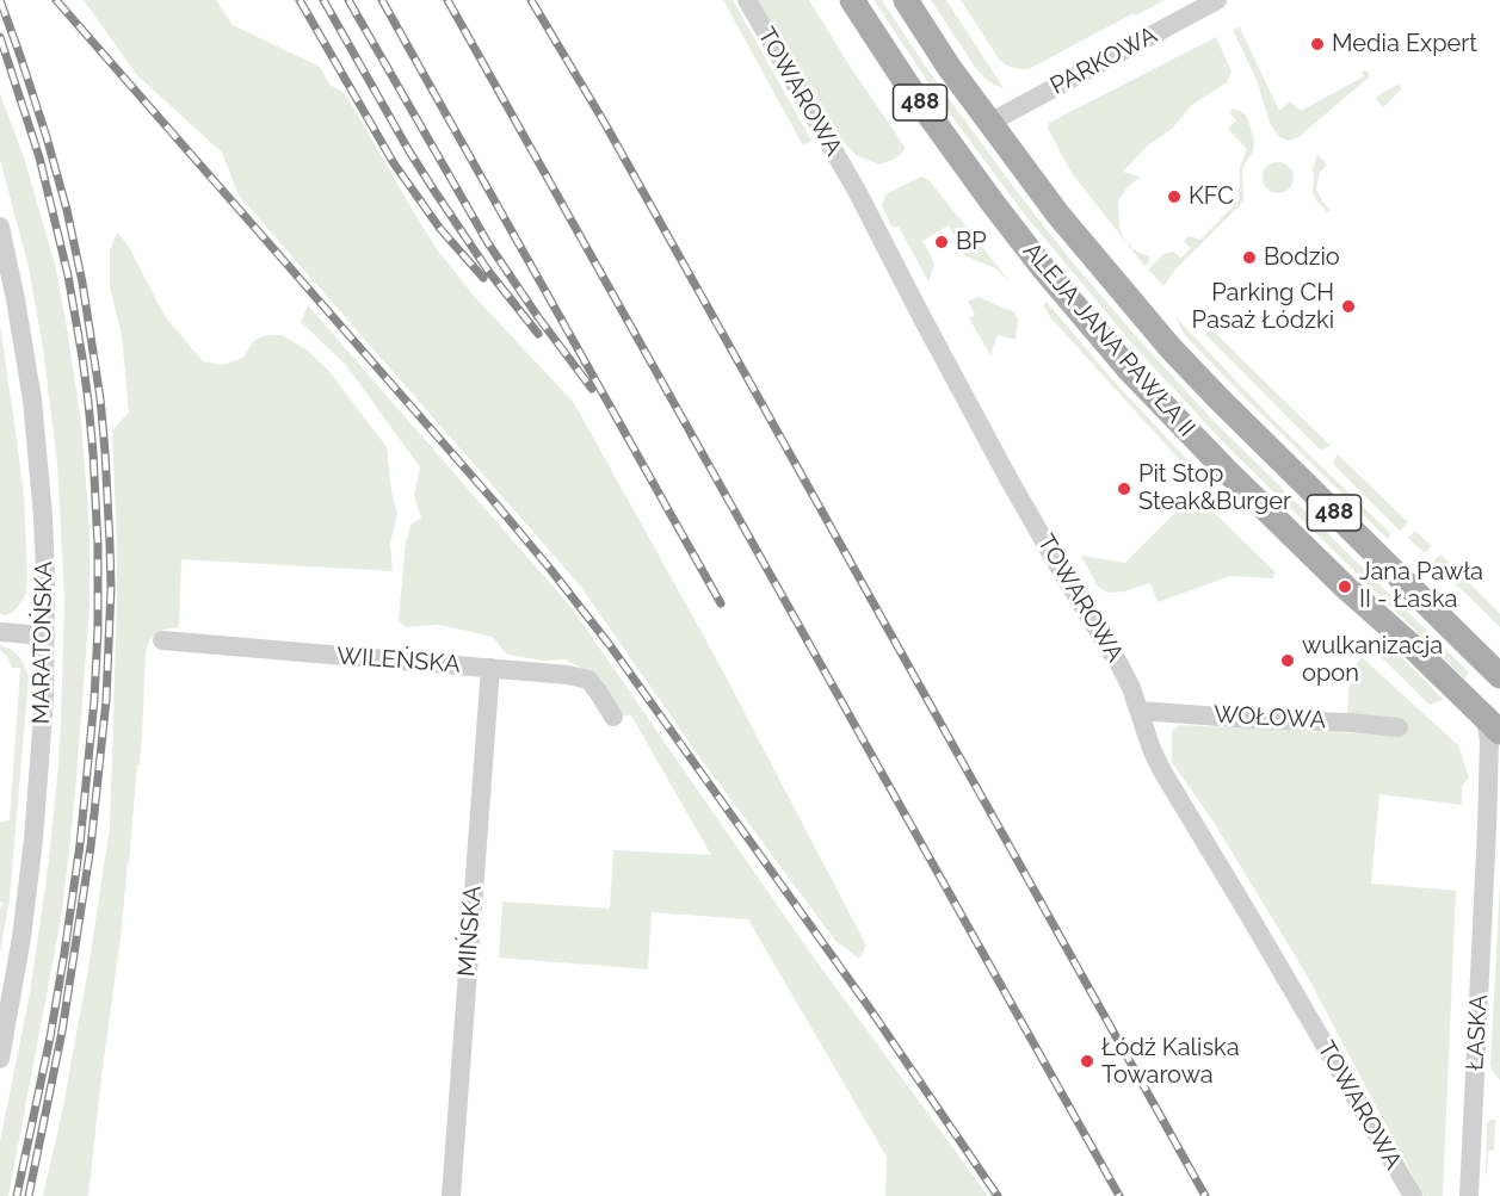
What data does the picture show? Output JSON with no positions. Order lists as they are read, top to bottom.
{
  "streets": {
    "main road": ["488", "ALEJA JANA PAWŁA II"],
    "street": [
      "PARKOWA",
      "TOWAROWA",
      "MARATOŃSKA",
      "WILEŃSKA",
      "WOŁOWA",
      "MIŃSKA",
      "ŁASKA"
    ]
  },
  "crossings": [
    ["PARKOWA", "ALEJA JANA PAWŁA II"],
    ["TOWAROWA", "WOŁOWA"],
    ["ALEJA JANA PAWŁA II", "ŁASKA"],
    ["WILEŃSKA", "MIŃSKA"]
  ],
  "places": [
    "Media Expert",
    "KFC",
    "BP",
    "Bodzio",
    "Parking CH Pasaż Łódzki",
    "Pit Stop Steak&Burger",
    "Jana Pawła II - Łaska",
    "wulkanizacja opon",
    "Łódź Kaliska Towarowa"
  ]
}
